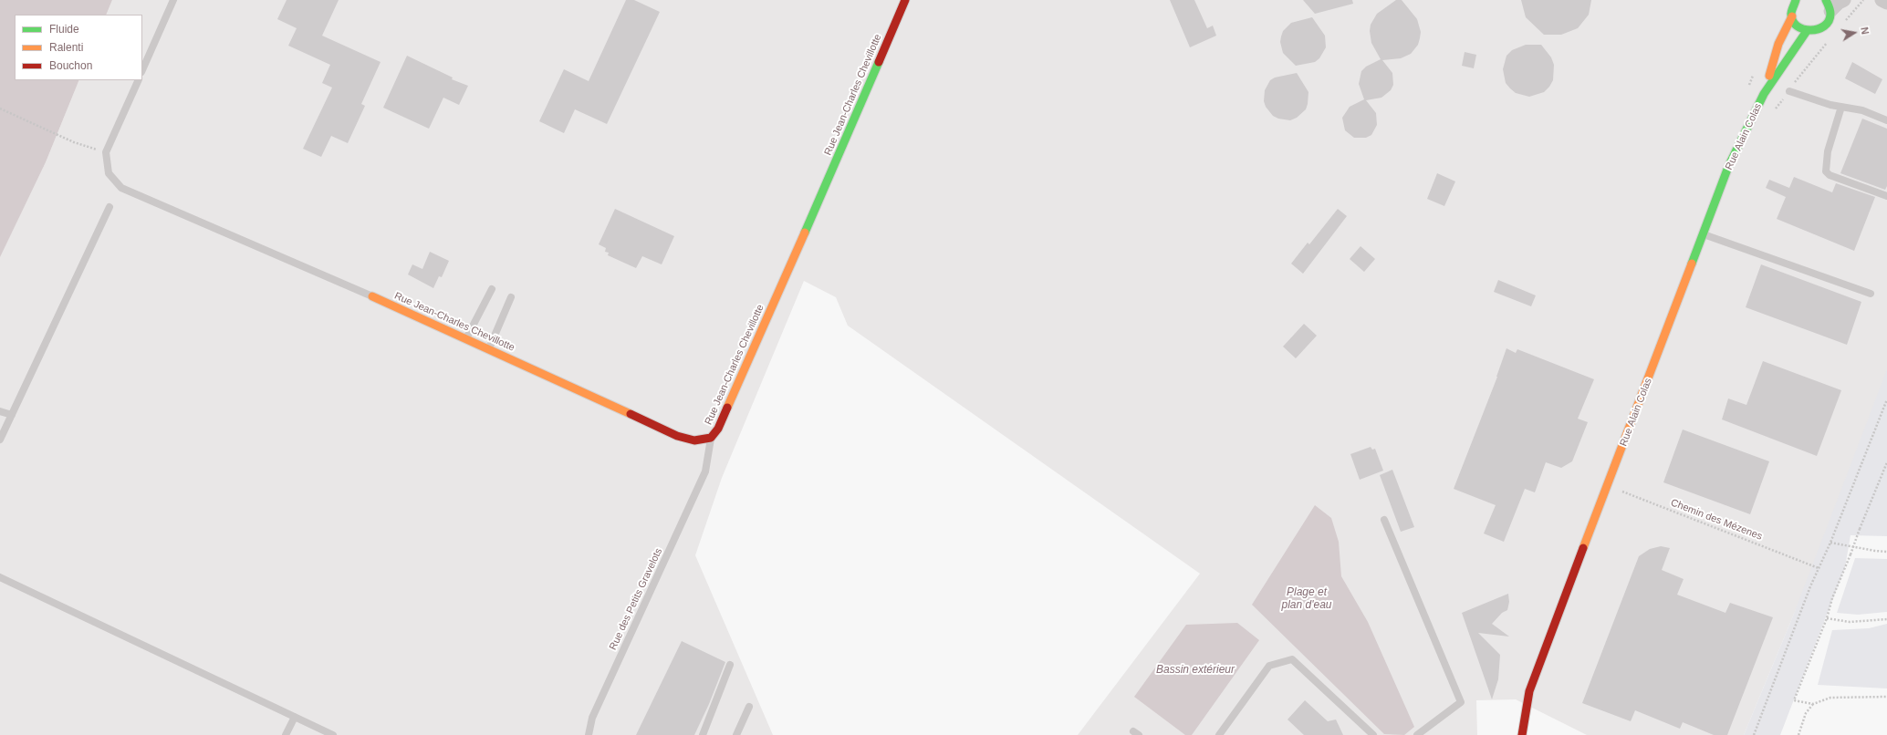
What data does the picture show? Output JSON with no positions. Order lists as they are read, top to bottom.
{
  "streets": {
    "street": ["Rue Jean-Charles Chevillotte", "Rue Alain Colas"],
    "lane": ["Rue des Petits Gravelots"],
    "path": ["Chemin des Mézenes"]
  },
  "crossings": [
    ["Rue Jean-Charles Chevillotte", "Rue des Petits Gravelots"],
    ["Rue Alain Colas", "Chemin des Mézenes"]
  ],
  "water": ["Plage et plan d'eau", "Bassin extérieur"],
  "legend": ["Fluide", "Ralenti", "Bouchon"],
  "north": "right"
}
